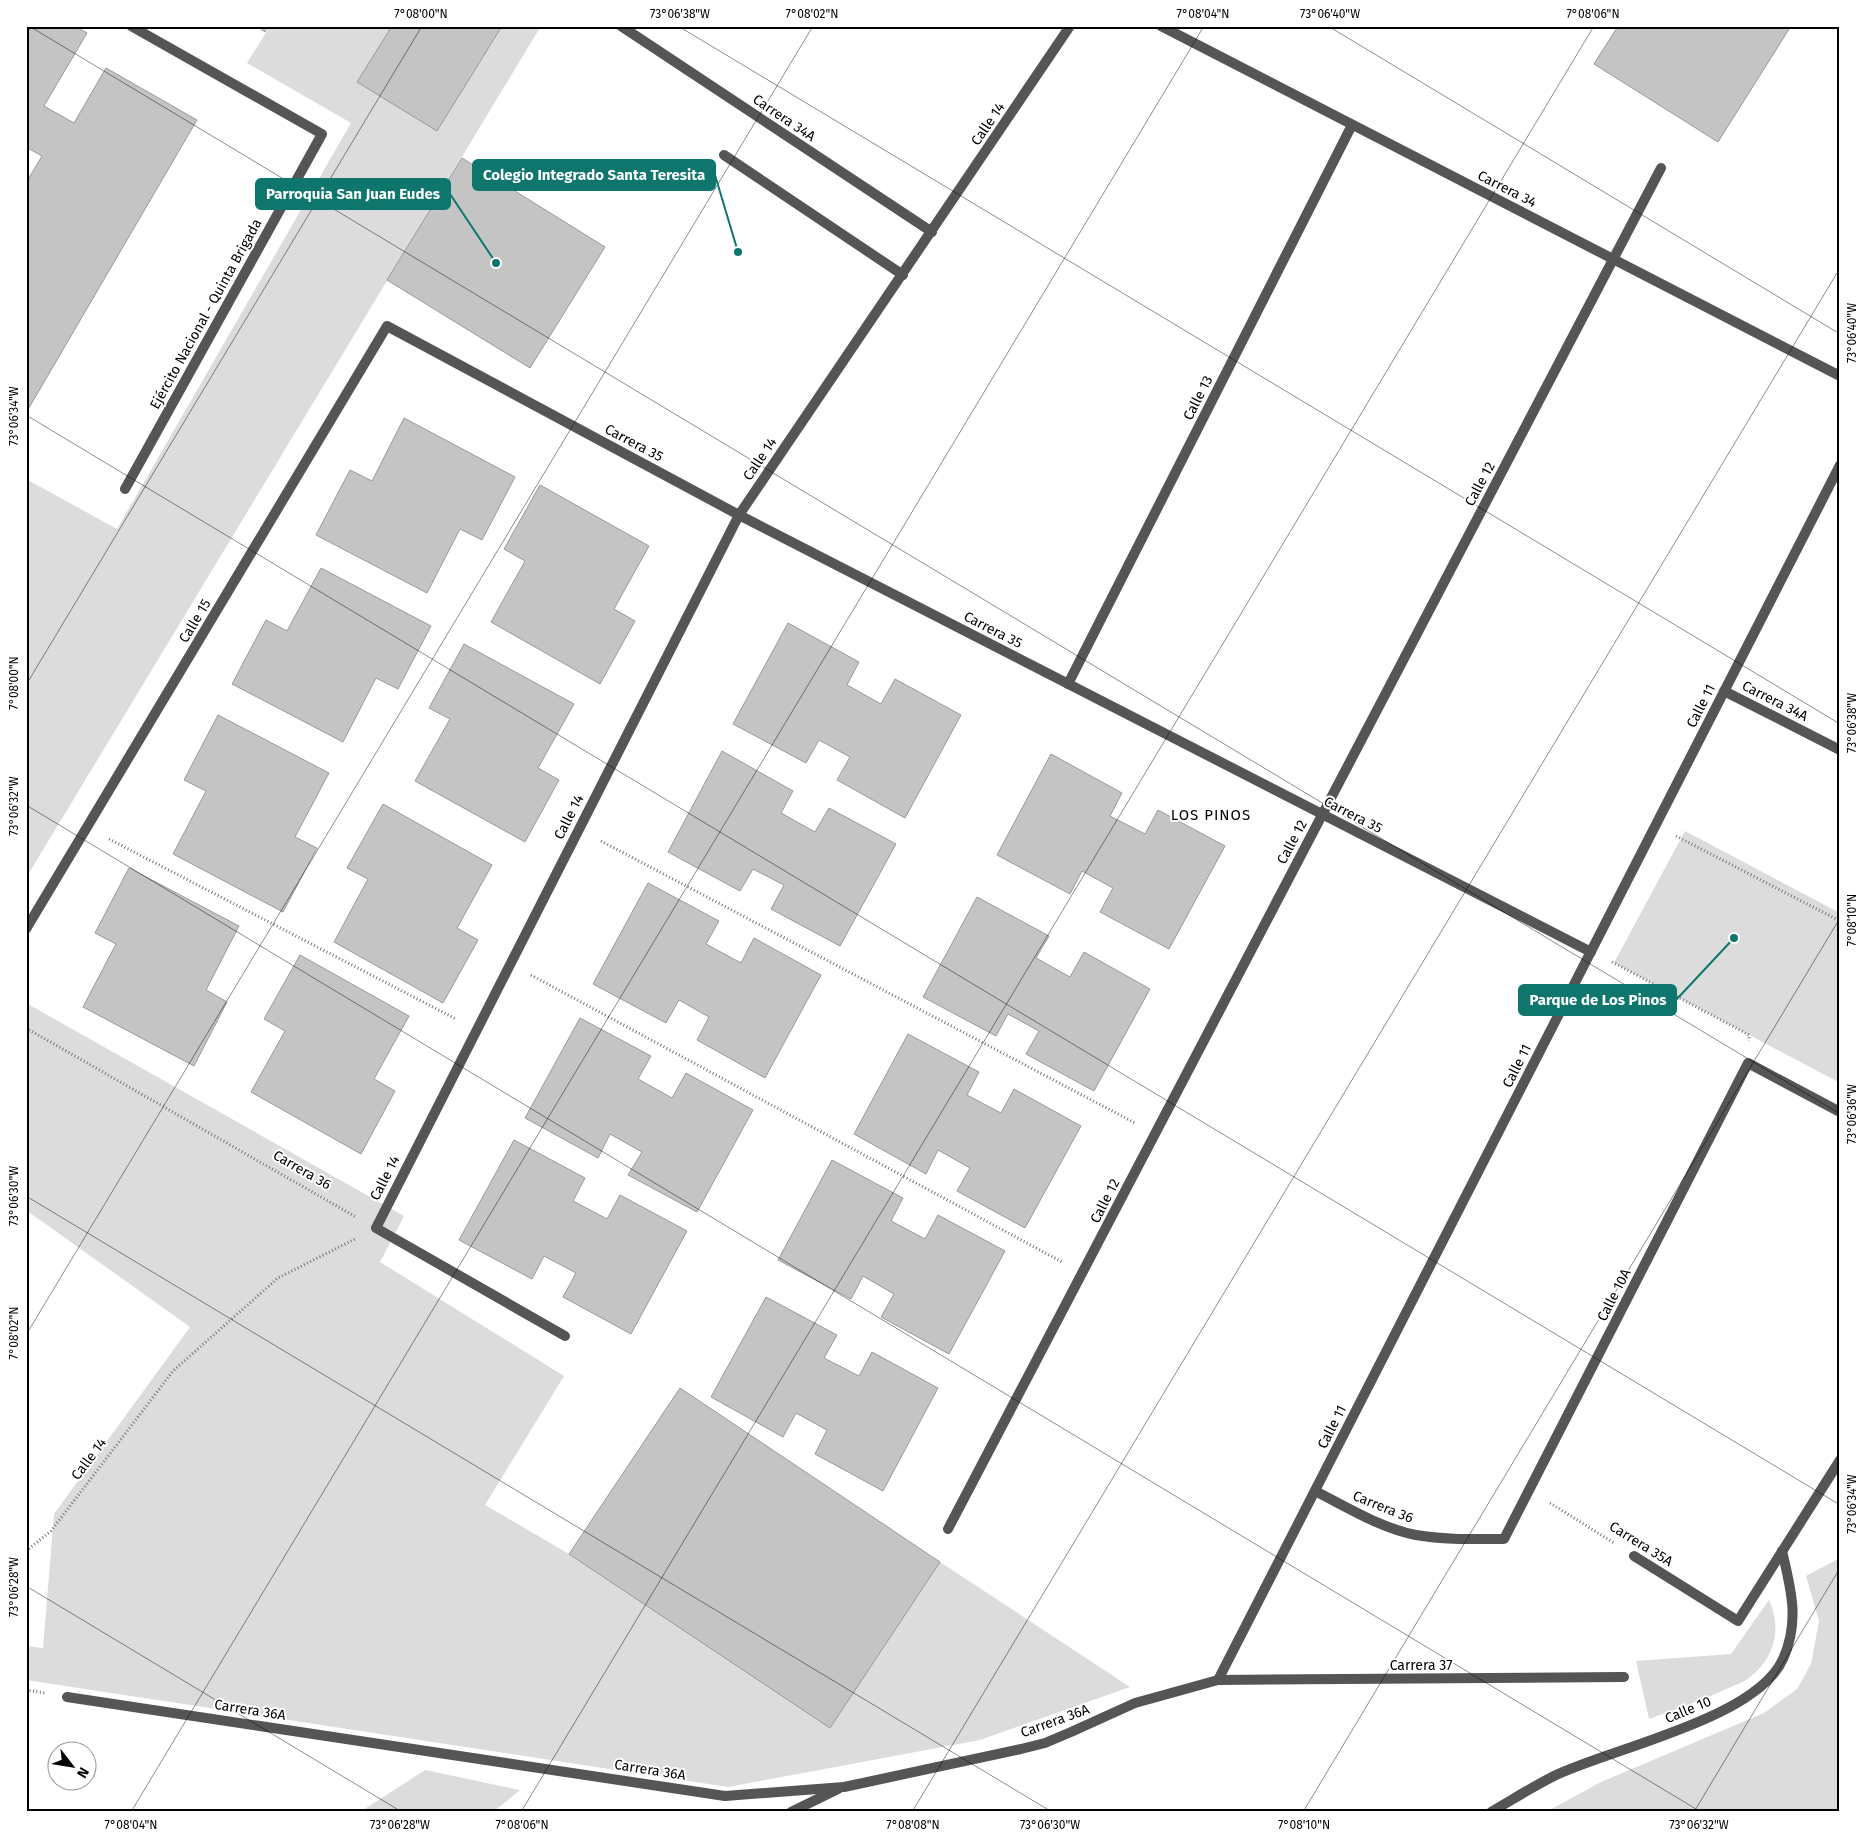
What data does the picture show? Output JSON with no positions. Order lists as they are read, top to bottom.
{
  "streets": {
    "street": [
      "Carrera 34A",
      "Calle 14",
      "Carrera 34",
      "Ejército Nacional - Quinta Brigada",
      "Calle 13",
      "Carrera 35",
      "Calle 12",
      "Calle 15",
      "Calle 11",
      "Carrera 36",
      "Calle 10A",
      "Carrera 35A",
      "Carrera 37",
      "Carrera 36A",
      "Calle 10"
    ]
  },
  "crossings": [
    ["Carrera 34A", "Calle 14"],
    ["Carrera 34A", "Calle 11"],
    ["Calle 14", "Carrera 35"],
    ["Calle 14", "Carrera 36"],
    ["Carrera 34", "Calle 13"],
    ["Carrera 34", "Calle 12"],
    ["Calle 13", "Carrera 35"],
    ["Carrera 35", "Calle 12"],
    ["Carrera 35", "Calle 15"],
    ["Carrera 35", "Calle 11"],
    ["Calle 11", "Carrera 36"],
    ["Calle 11", "Carrera 37"],
    ["Calle 11", "Carrera 36A"],
    ["Carrera 36", "Calle 10A"],
    ["Calle 10A", "Carrera 35A"],
    ["Carrera 35A", "Calle 10"],
    ["Carrera 37", "Carrera 36A"]
  ],
  "districts": ["LOS PINOS"],
  "places": ["Colegio Integrado Santa Teresita", "Parroquia San Juan Eudes", "Parque de Los Pinos"],
  "north": "bottom right",
  "coordinates": [
    "7°08'00\"N",
    "73°06'38\"W",
    "7°08'02\"N",
    "7°08'04\"N",
    "73°06'40\"W",
    "7°08'06\"N",
    "73°06'34\"W",
    "73°06'32\"W",
    "7°08'10\"N",
    "73°06'36\"W",
    "73°06'30\"W",
    "73°06'28\"W",
    "7°08'08\"N"
  ]
}
